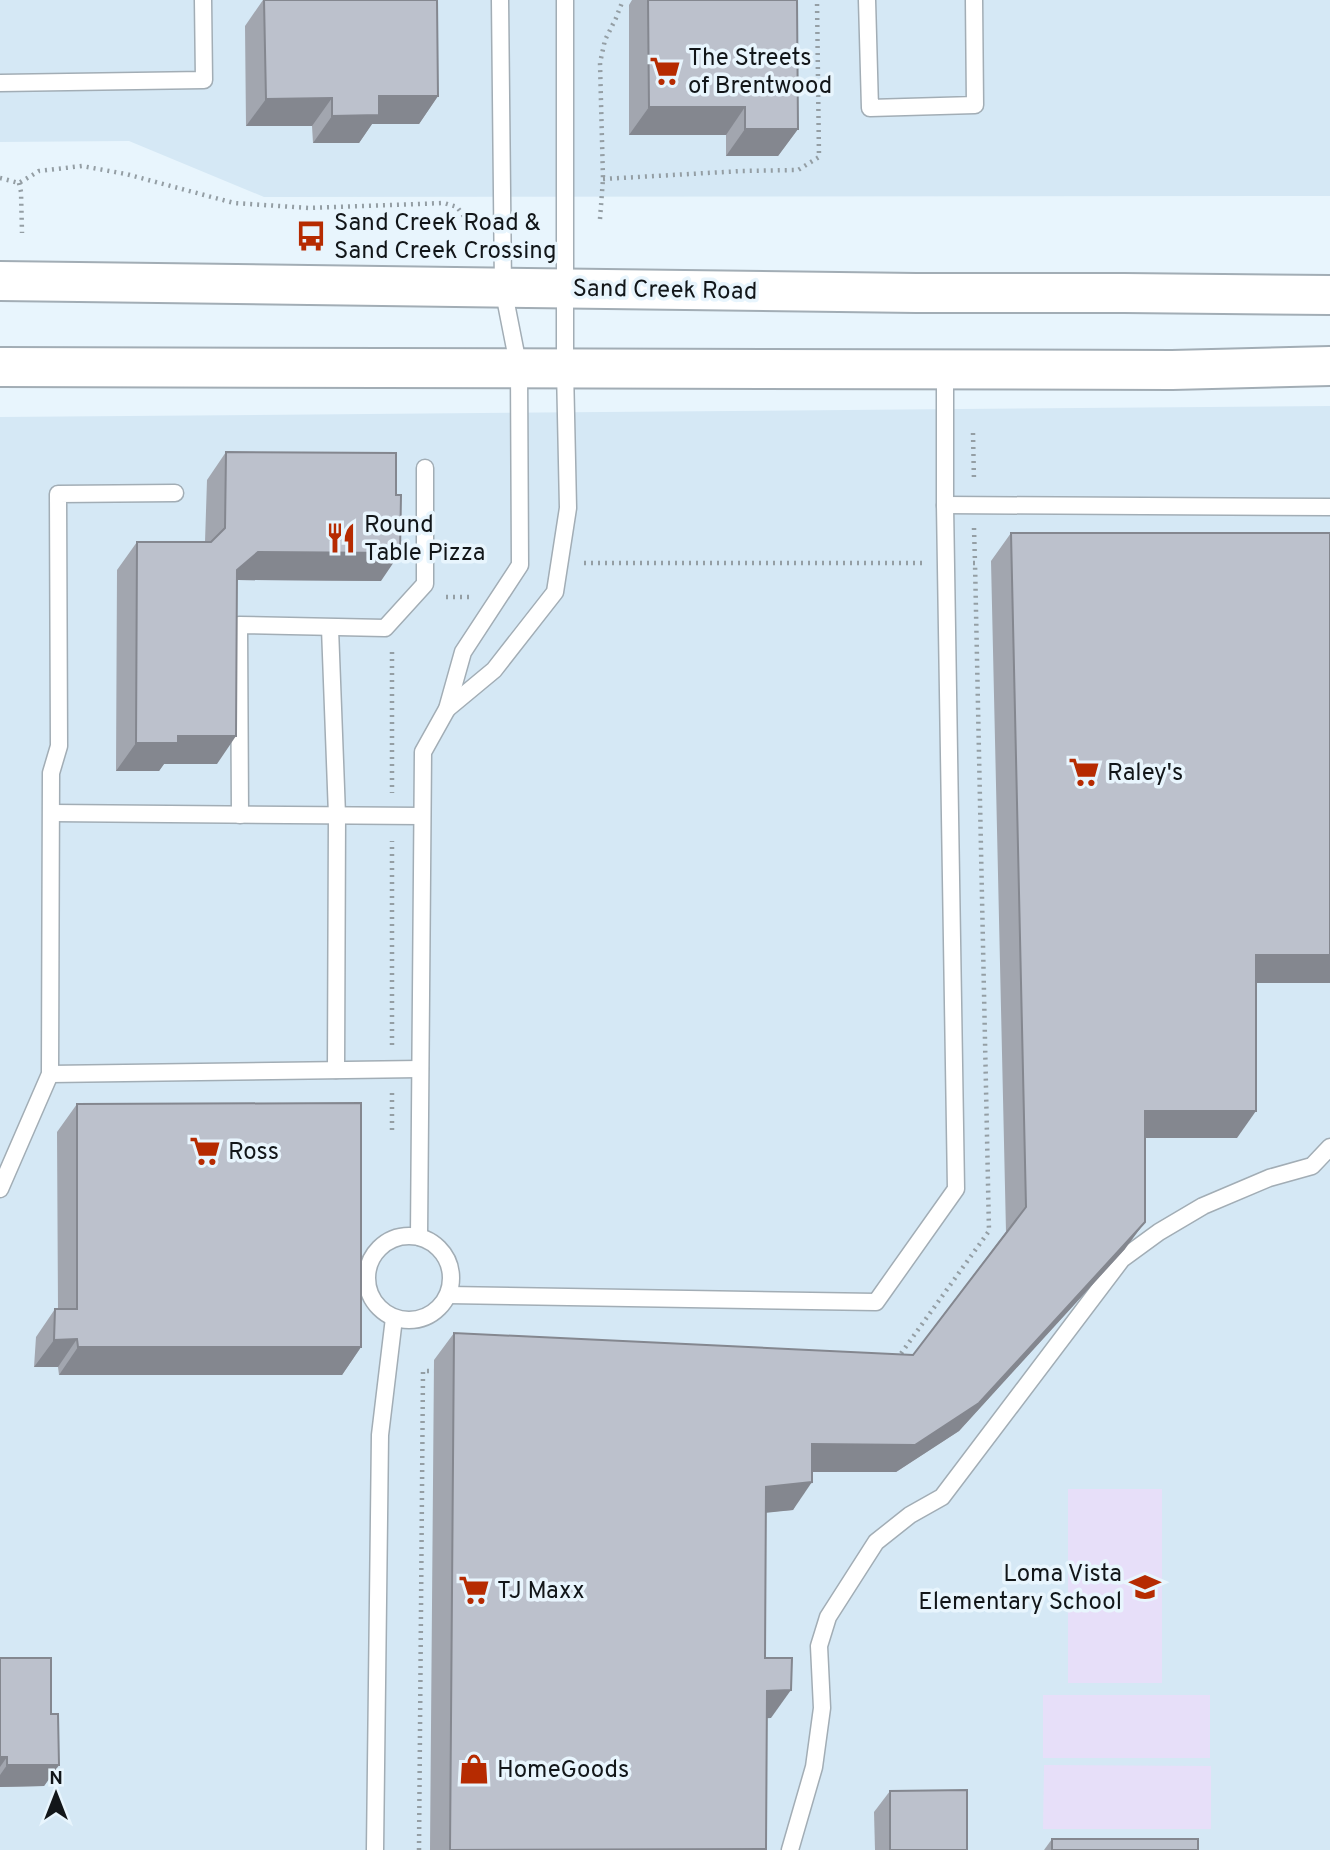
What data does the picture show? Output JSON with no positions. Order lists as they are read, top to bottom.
{
  "streets": {
    "main road": ["Sand Creek Road"]
  },
  "places": {
    "supermarket": [
      "The Streets of Brentwood",
      "Raley's",
      "Ross",
      "TJ Maxx"
    ],
    "bus stop": ["Sand Creek Road & Sand Creek Crossing"],
    "restaurant": ["Round Table Pizza"],
    "school or university": ["Loma Vista Elementary School"],
    "shop": ["HomeGoods"]
  },
  "north": "top"
}
